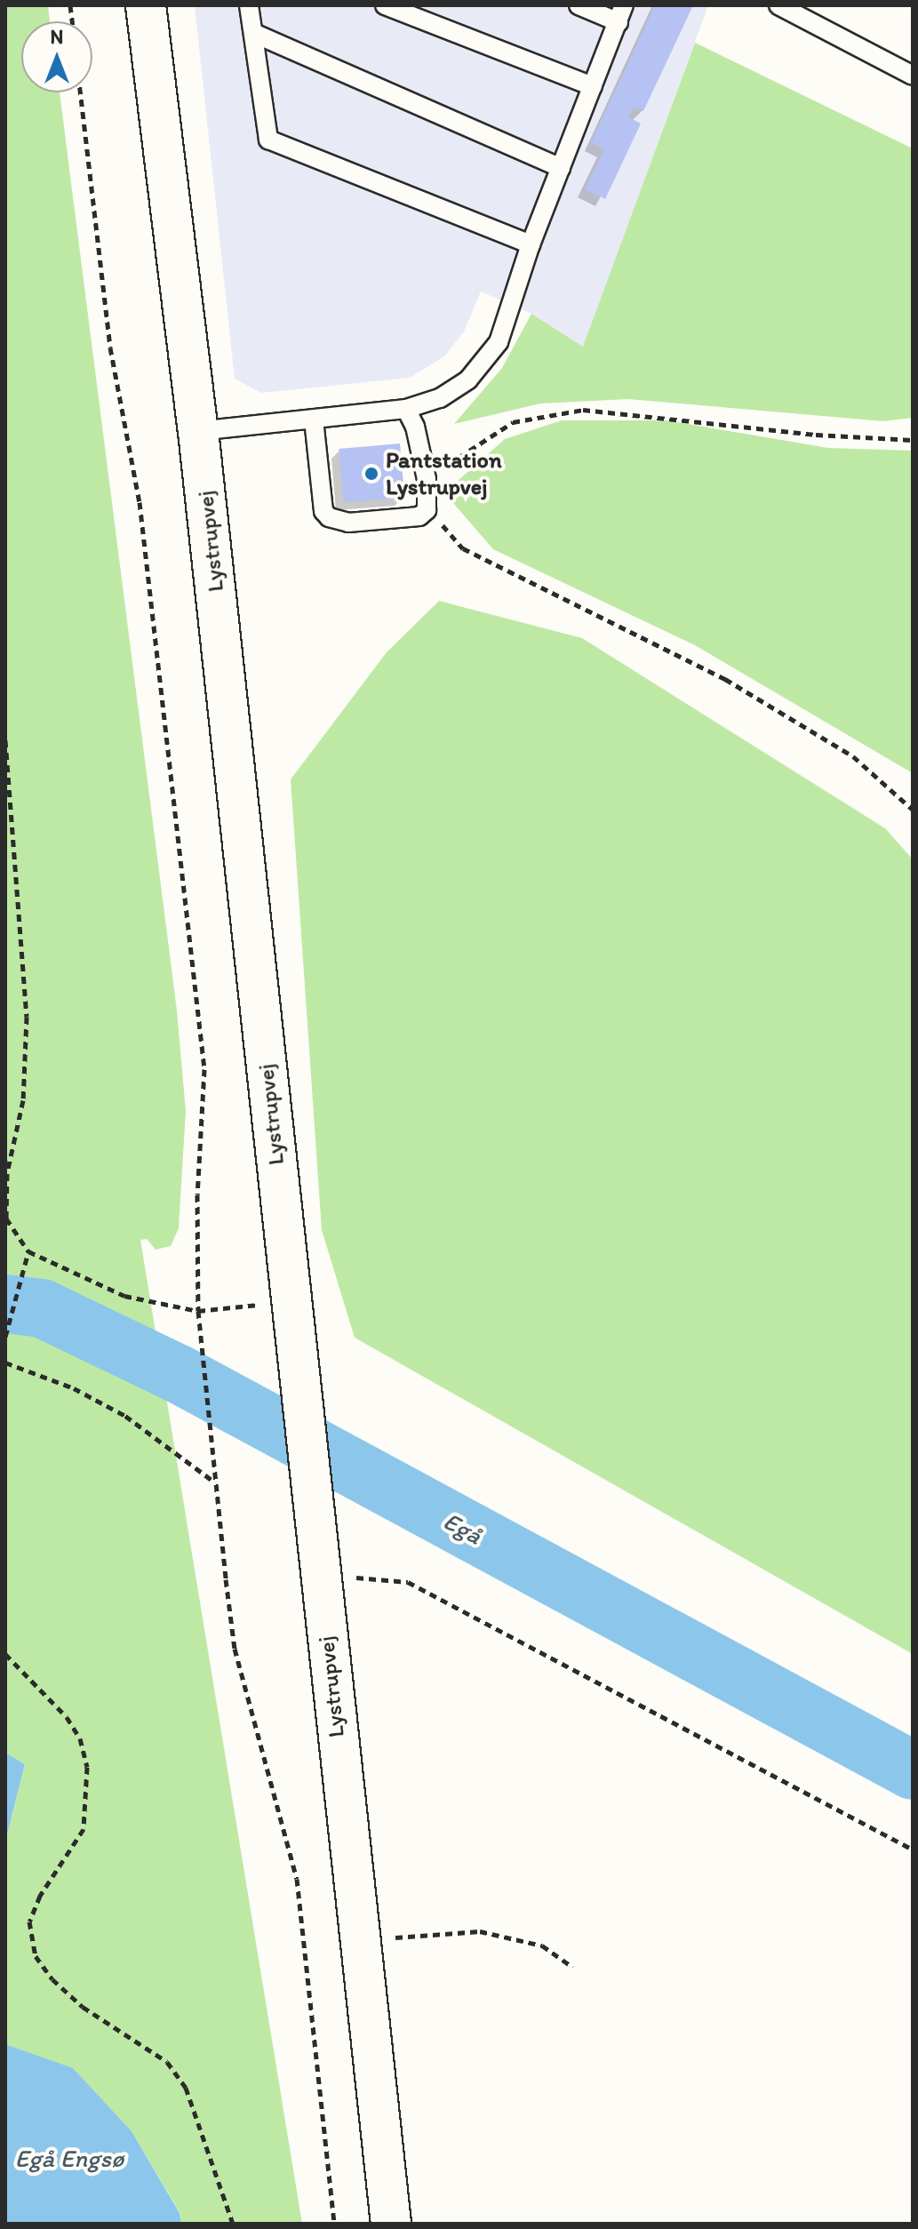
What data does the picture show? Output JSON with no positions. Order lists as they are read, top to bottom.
{
  "streets": {
    "street": ["Lystrupvej"]
  },
  "water": ["Egå", "Egå Engsø"],
  "places": ["Pantstation Lystrupvej"],
  "north": "top"
}
